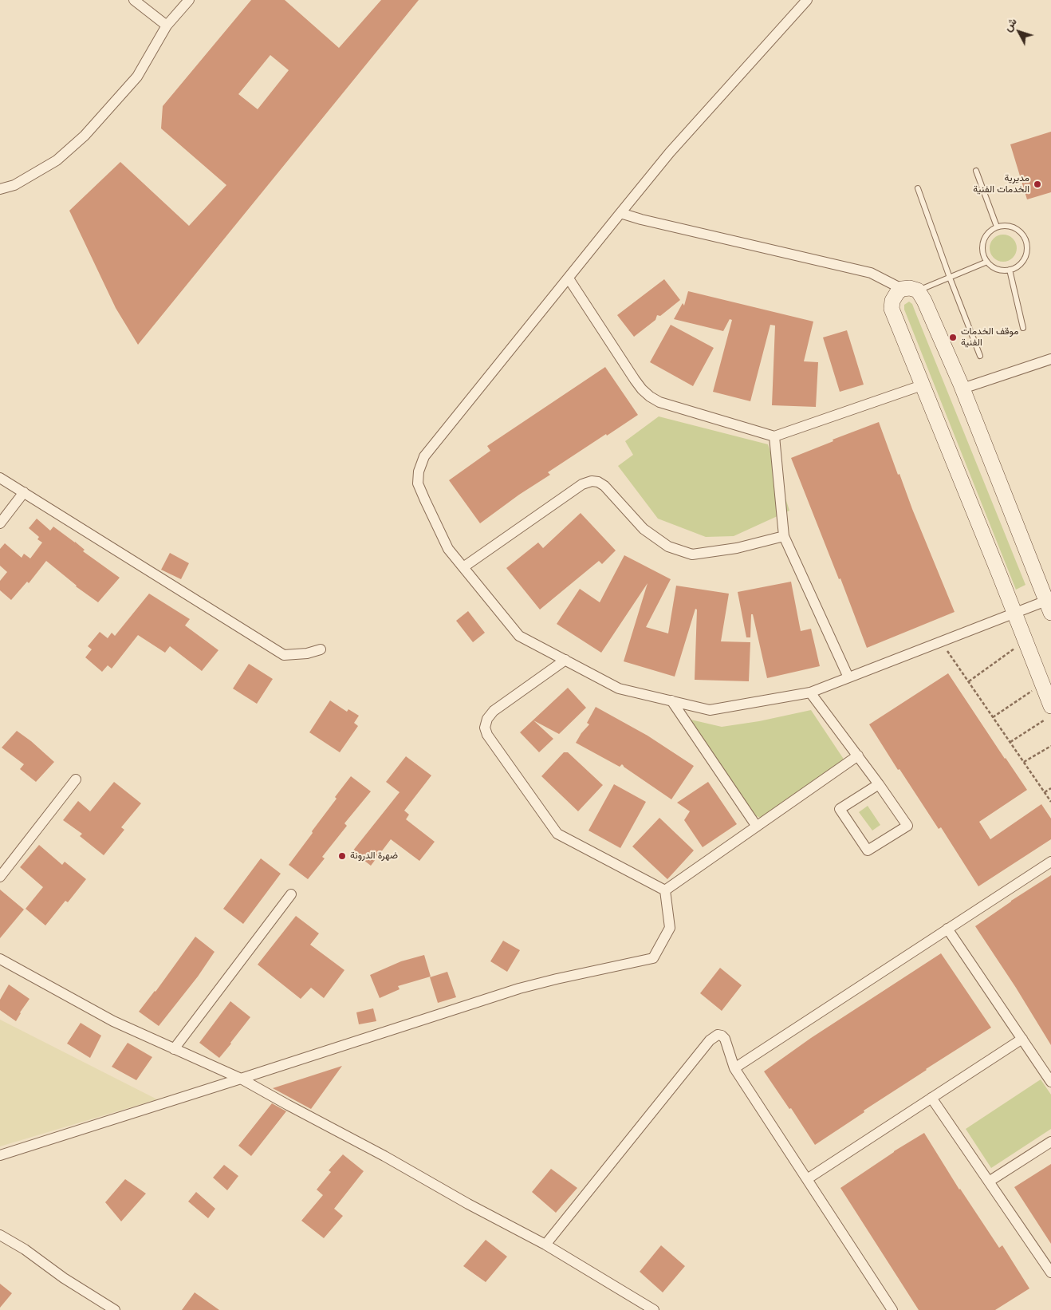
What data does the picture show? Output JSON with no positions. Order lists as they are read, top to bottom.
{
  "places": ["مديرية الخدمات الفنية", "موقف الخدمات الفنية", "ضهرة الدرونة"],
  "north": "top left"
}
